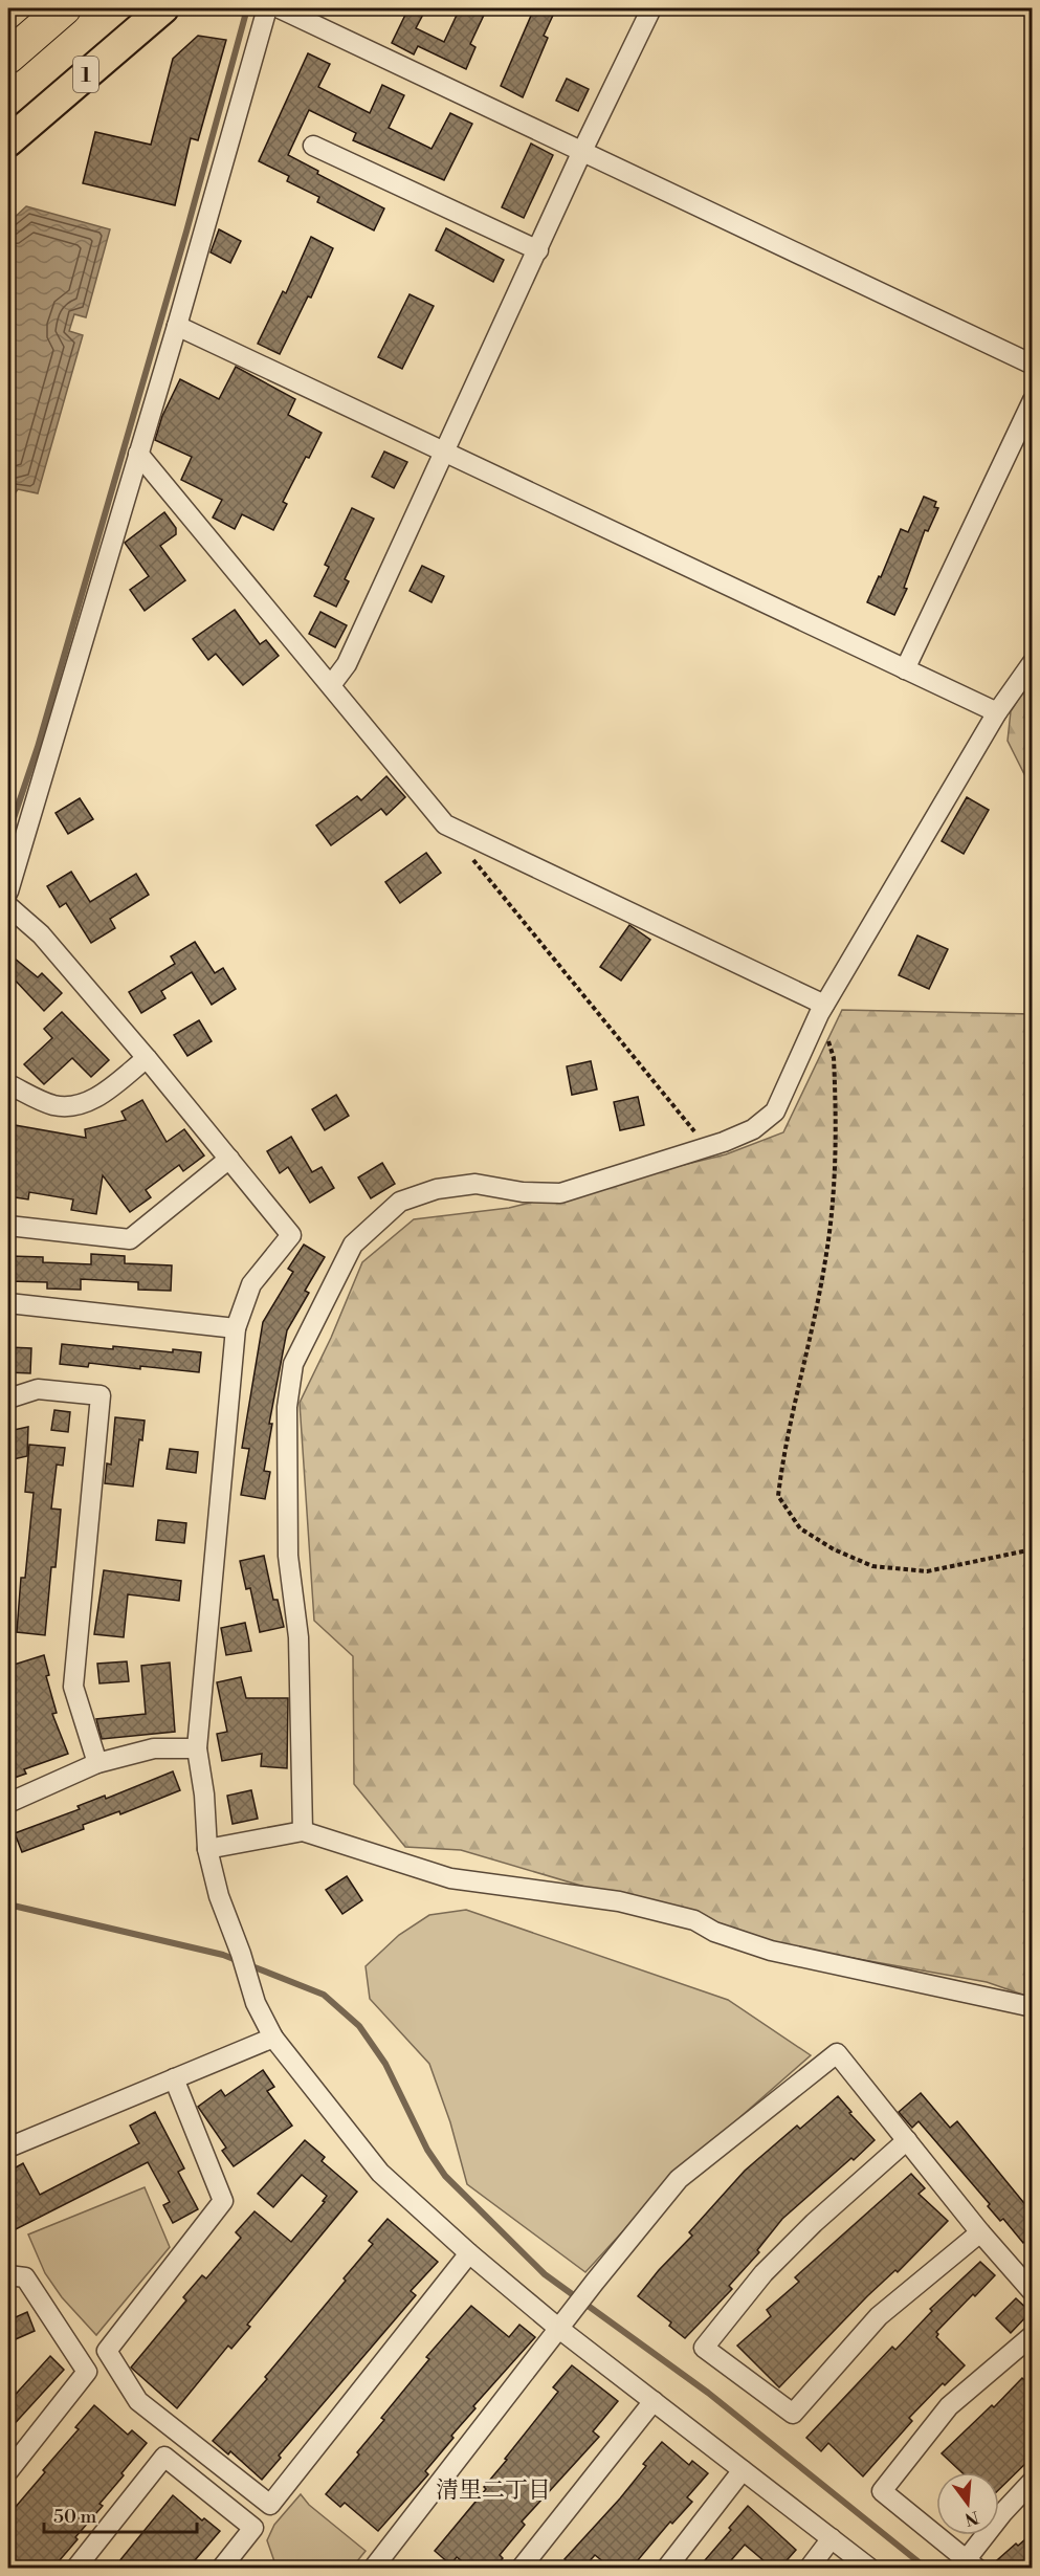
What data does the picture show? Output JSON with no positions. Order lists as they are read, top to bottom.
{
  "streets": {
    "highway": ["1"]
  },
  "districts": ["清里二丁目"],
  "scale_bar": "50 m",
  "north": "bottom"
}
